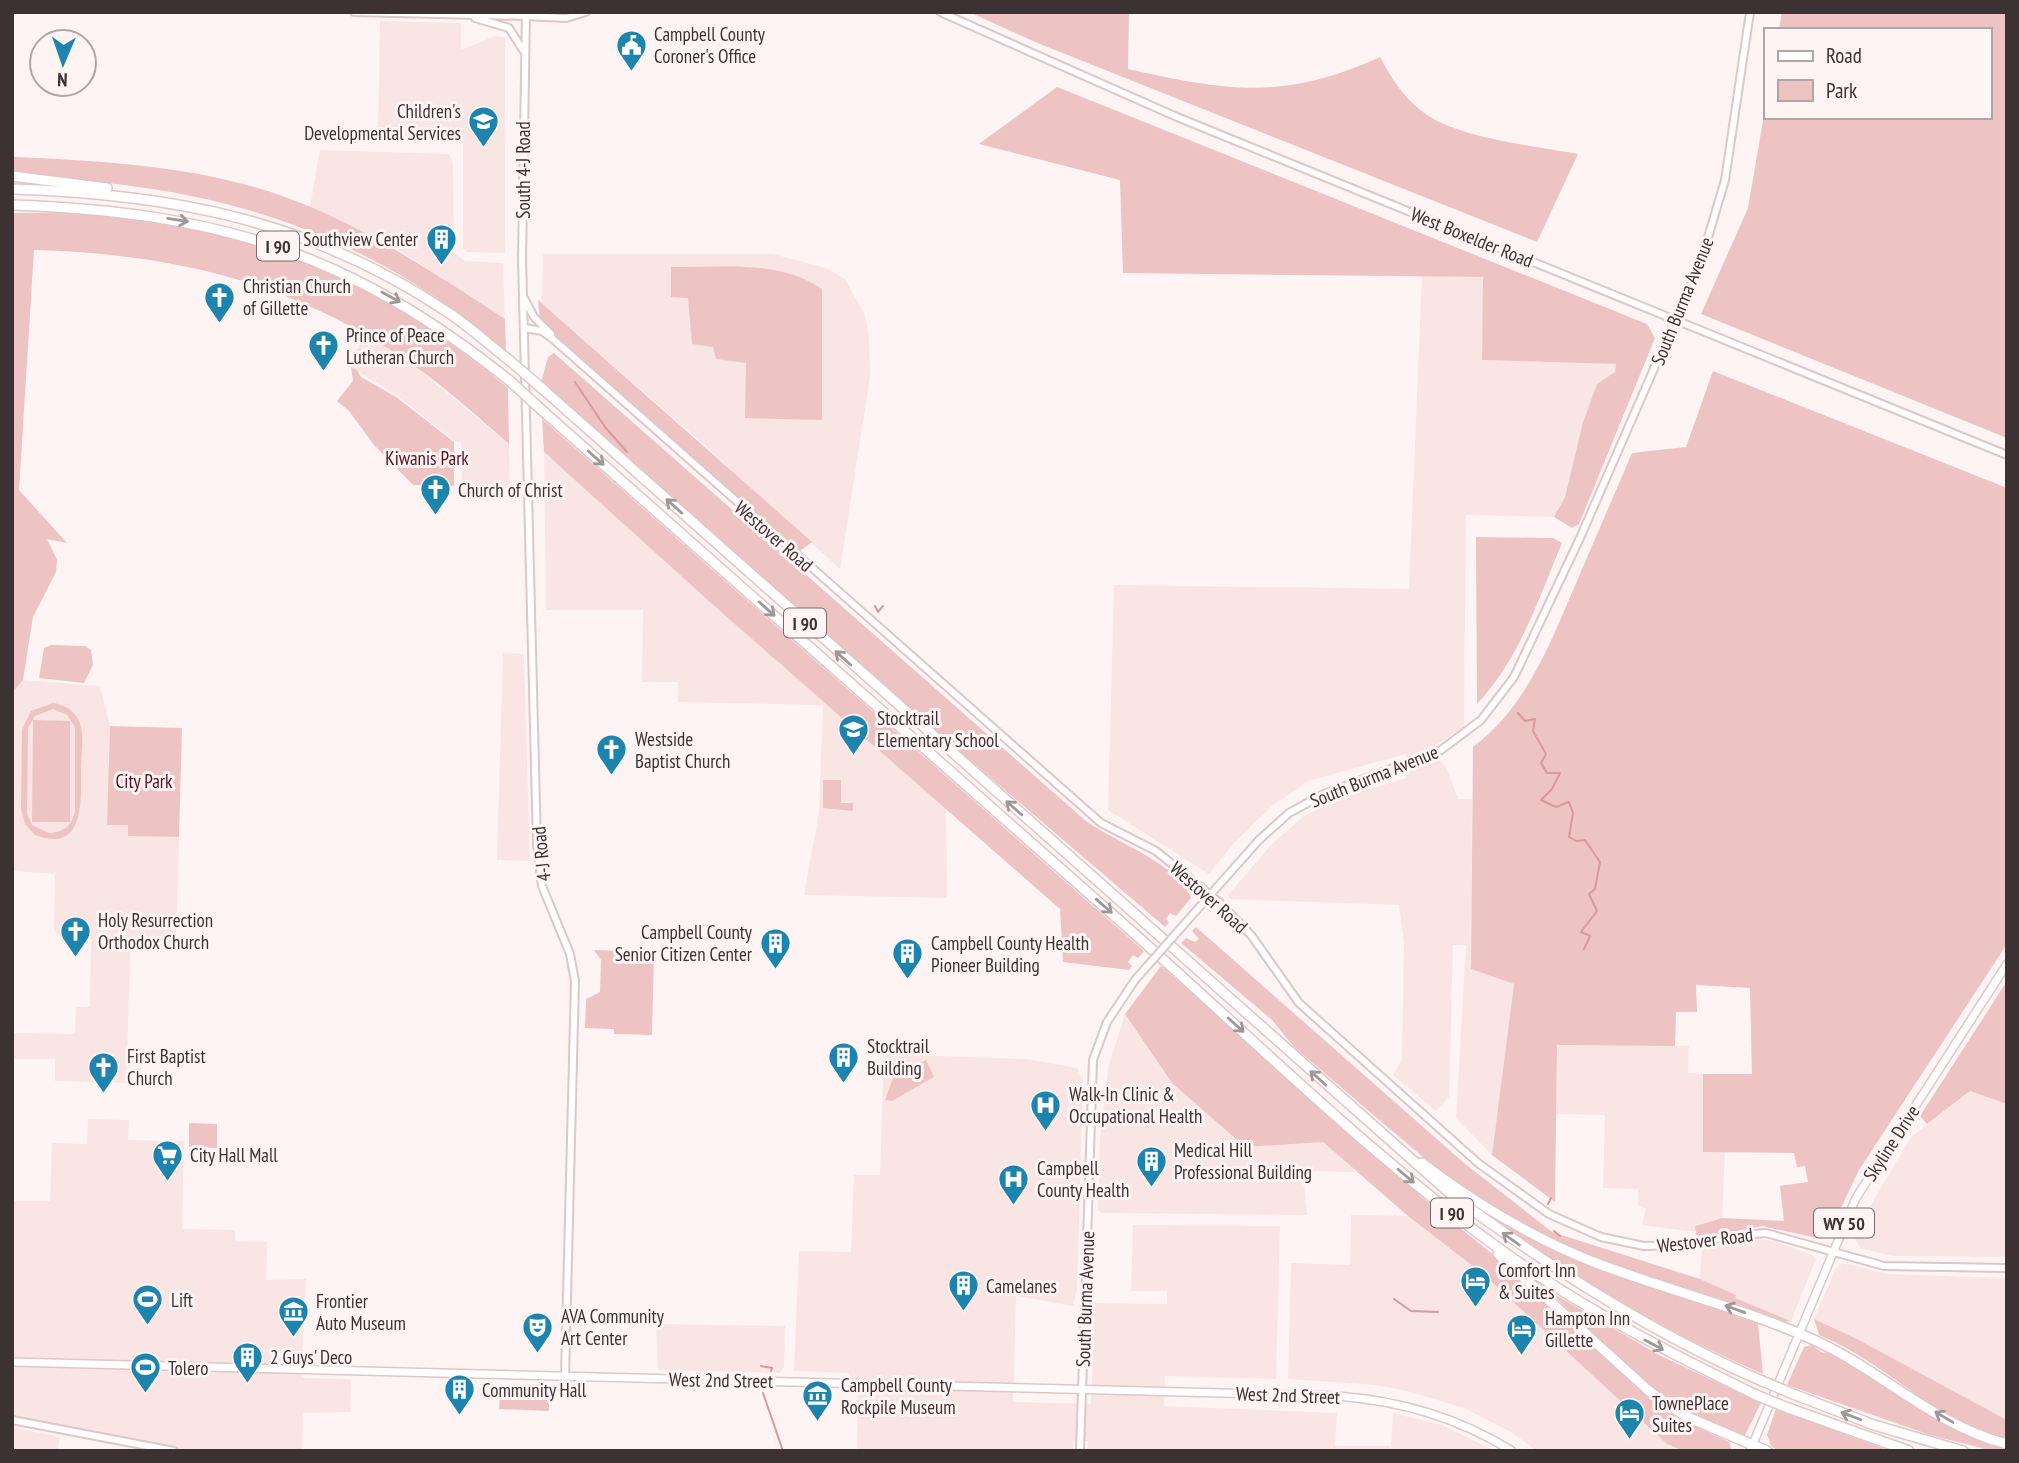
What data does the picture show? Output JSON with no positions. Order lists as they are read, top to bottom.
{
  "streets": {
    "highway": ["I 90"],
    "main road": ["Skyline Drive", "WY 50", "West 2nd Street"],
    "street": [
      "South 4-J Road",
      "West Boxelder Road",
      "South Burma Avenue",
      "Westover Road",
      "4-J Road"
    ]
  },
  "crossings": [
    ["South 4-J Road", "Westover Road"],
    ["South 4-J Road", "4-J Road"],
    ["West Boxelder Road", "South Burma Avenue"],
    ["I 90", "Skyline Drive"],
    ["South Burma Avenue", "Westover Road"],
    ["South Burma Avenue", "West 2nd Street"],
    ["Westover Road", "4-J Road"],
    ["Westover Road", "Skyline Drive"],
    ["4-J Road", "West 2nd Street"]
  ],
  "parks": ["Kiwanis Park", "City Park"],
  "places": {
    "public building": ["Campbell County Coroner's Office"],
    "school or university": ["Children's Developmental Services", "Stocktrail Elementary School"],
    "building": [
      "Southview Center",
      "Campbell County Senior Citizen Center",
      "Campbell County Health Pioneer Building",
      "Stocktrail Building",
      "Medical Hill Professional Building",
      "Camelanes",
      "2 Guys' Deco",
      "Community Hall"
    ],
    "church": [
      "Christian Church of Gillette",
      "Prince of Peace Lutheran Church",
      "Church of Christ",
      "Westside Baptist Church",
      "Holy Resurrection Orthodox Church",
      "First Baptist Church"
    ],
    "hospital": ["Walk-In Clinic & Occupational Health", "Campbell County Health"],
    "supermarket": ["City Hall Mall"],
    "hotel": ["Comfort Inn & Suites", "Hampton Inn Gillette", "TownePlace Suites"],
    "sports": ["Lift", "Tolero"],
    "museum": ["Frontier Auto Museum", "Campbell County Rockpile Museum"],
    "theatre": ["AVA Community Art Center"]
  },
  "legend": ["Road", "Park"],
  "north": "bottom"
}
